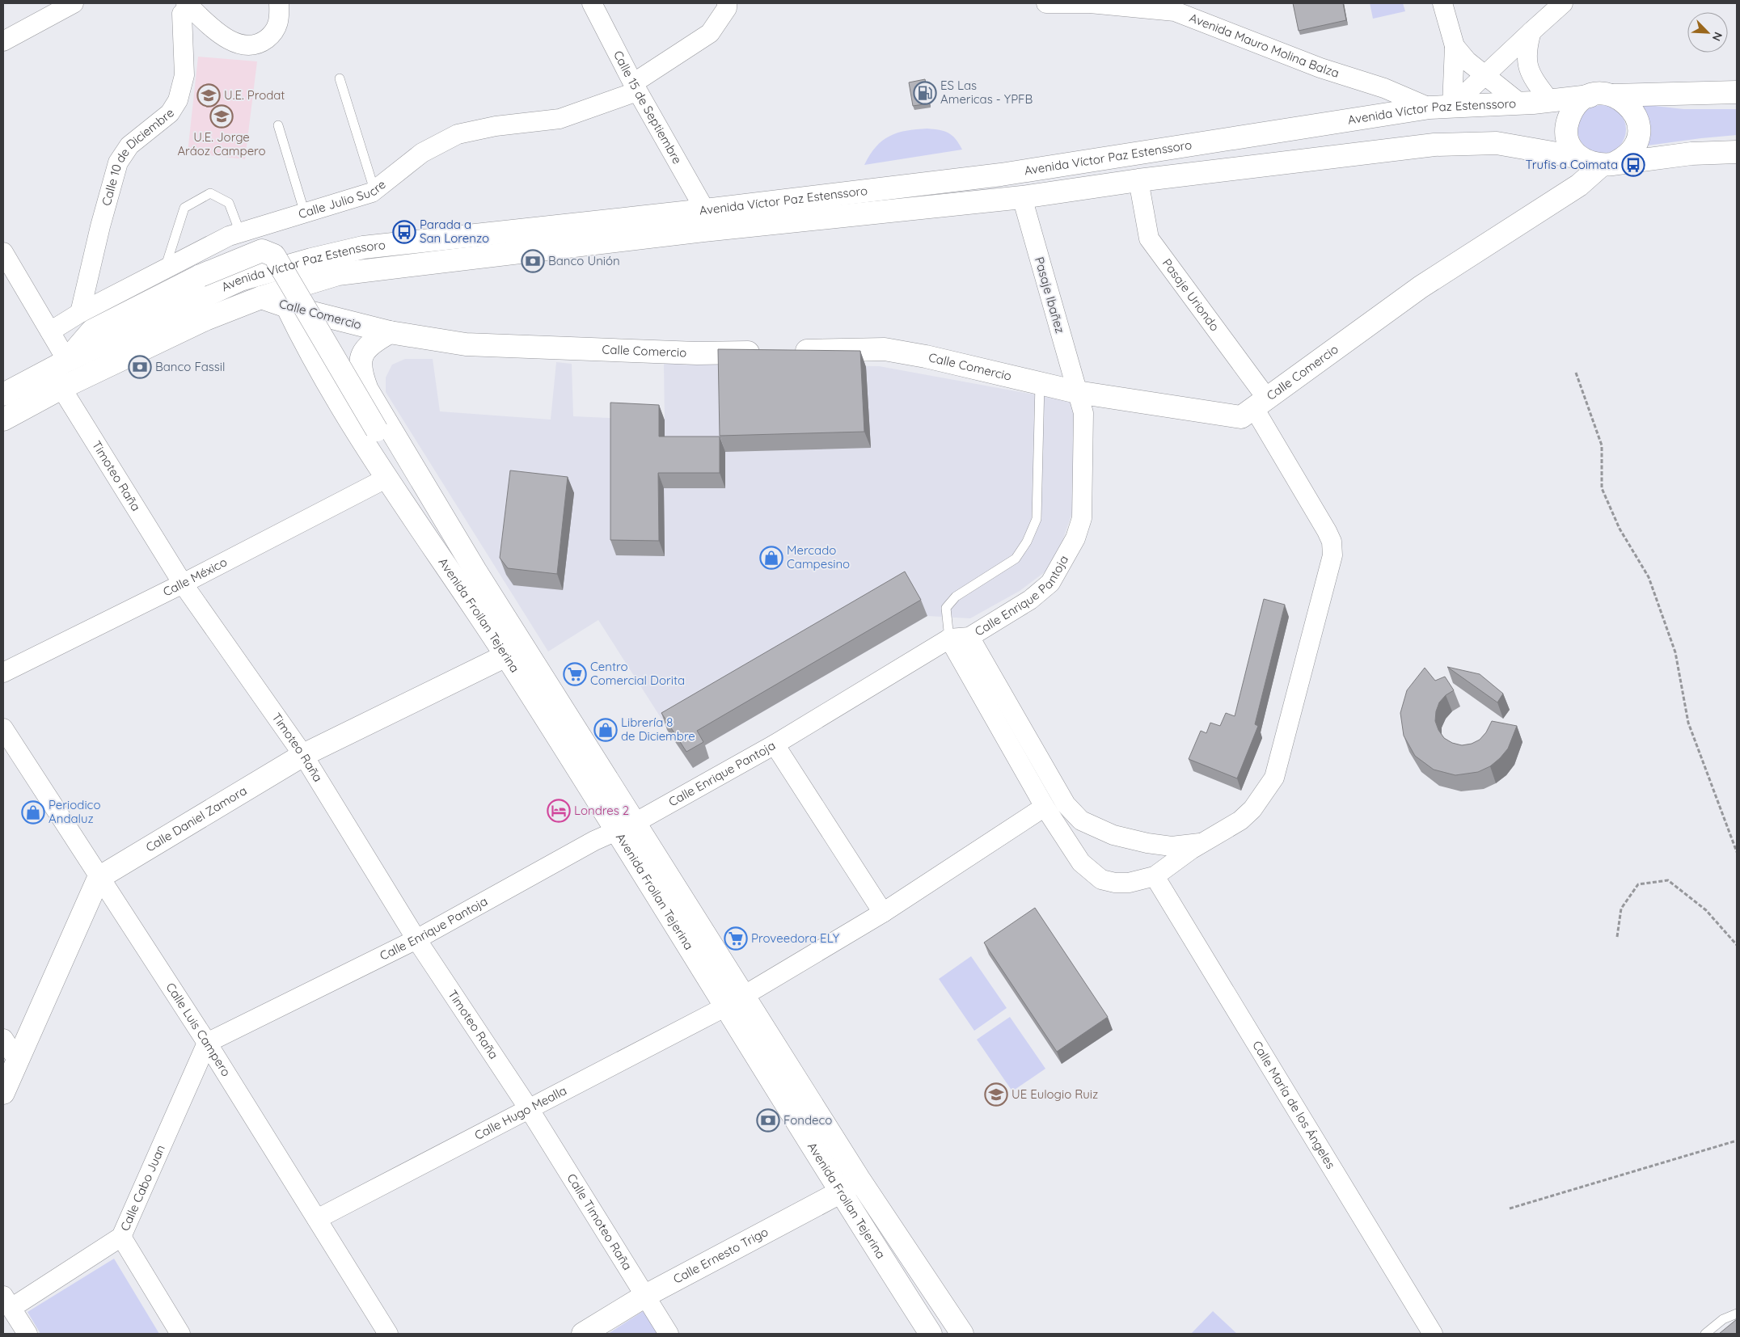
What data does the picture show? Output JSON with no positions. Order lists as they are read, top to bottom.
{
  "streets": {
    "main road": [
      "Avenida Víctor Paz Estenssoro",
      "Calle Comercio",
      "Avenida Froilan Tejerina",
      "Calle Daniel Zamora",
      "Calle Ernesto Trigo"
    ],
    "street": [
      "Avenida Mauro Molina Balza",
      "Calle 15 de Septiembre",
      "Calle 10 de Diciembre",
      "Calle Julio Sucre",
      "Pasaje Ibañez",
      "Pasaje Uriondo",
      "Timoteo Raña",
      "Calle México",
      "Calle Enrique Pantoja",
      "Calle Luis Campero",
      "Calle María de los Ángeles",
      "Calle Hugo Mealla",
      "Calle Cabo Juan",
      "Calle Timoteo Raña"
    ]
  },
  "crossings": [
    ["Avenida Mauro Molina Balza", "Avenida Víctor Paz Estenssoro"],
    ["Calle 15 de Septiembre", "Avenida Víctor Paz Estenssoro"],
    ["Calle 15 de Septiembre", "Calle Julio Sucre"],
    ["Avenida Víctor Paz Estenssoro", "Pasaje Ibañez"],
    ["Avenida Víctor Paz Estenssoro", "Pasaje Uriondo"],
    ["Avenida Víctor Paz Estenssoro", "Calle Comercio"],
    ["Avenida Víctor Paz Estenssoro", "Timoteo Raña"],
    ["Calle 10 de Diciembre", "Calle Julio Sucre"],
    ["Pasaje Ibañez", "Calle Comercio"],
    ["Pasaje Ibañez", "Calle Enrique Pantoja"],
    ["Pasaje Uriondo", "Calle Comercio"],
    ["Pasaje Uriondo", "Calle María de los Ángeles"],
    ["Calle Comercio", "Calle Enrique Pantoja"],
    ["Calle Comercio", "Avenida Froilan Tejerina"],
    ["Timoteo Raña", "Calle México"],
    ["Timoteo Raña", "Calle Enrique Pantoja"],
    ["Timoteo Raña", "Calle Daniel Zamora"],
    ["Timoteo Raña", "Calle Hugo Mealla"],
    ["Timoteo Raña", "Calle Timoteo Raña"],
    ["Calle México", "Avenida Froilan Tejerina"],
    ["Calle Enrique Pantoja", "Avenida Froilan Tejerina"],
    ["Calle Enrique Pantoja", "Calle Luis Campero"],
    ["Calle Enrique Pantoja", "Calle Cabo Juan"],
    ["Avenida Froilan Tejerina", "Calle Daniel Zamora"],
    ["Avenida Froilan Tejerina", "Calle Hugo Mealla"],
    ["Avenida Froilan Tejerina", "Calle Ernesto Trigo"],
    ["Calle Daniel Zamora", "Calle Luis Campero"],
    ["Calle Luis Campero", "Calle Hugo Mealla"],
    ["Calle Luis Campero", "Calle Cabo Juan"],
    ["Calle Hugo Mealla", "Calle Timoteo Raña"],
    ["Calle Timoteo Raña", "Calle Ernesto Trigo"]
  ],
  "places": {
    "fuel station": ["ES Las Americas - YPFB"],
    "school or university": ["U.E. Prodat", "U.E. Jorge Aráoz Campero", "UE Eulogio Ruiz"],
    "bus stop": ["Trufis a Coimata", "Parada a San Lorenzo"],
    "bank": ["Banco Unión", "Banco Fassil", "Fondeco"],
    "shop": ["Mercado Campesino", "Librería 8 de Diciembre", "Periodico Andaluz"],
    "supermarket": ["Centro Comercial Dorita", "Proveedora ELY"],
    "hotel": ["Londres 2"]
  },
  "north": "bottom right"
}
